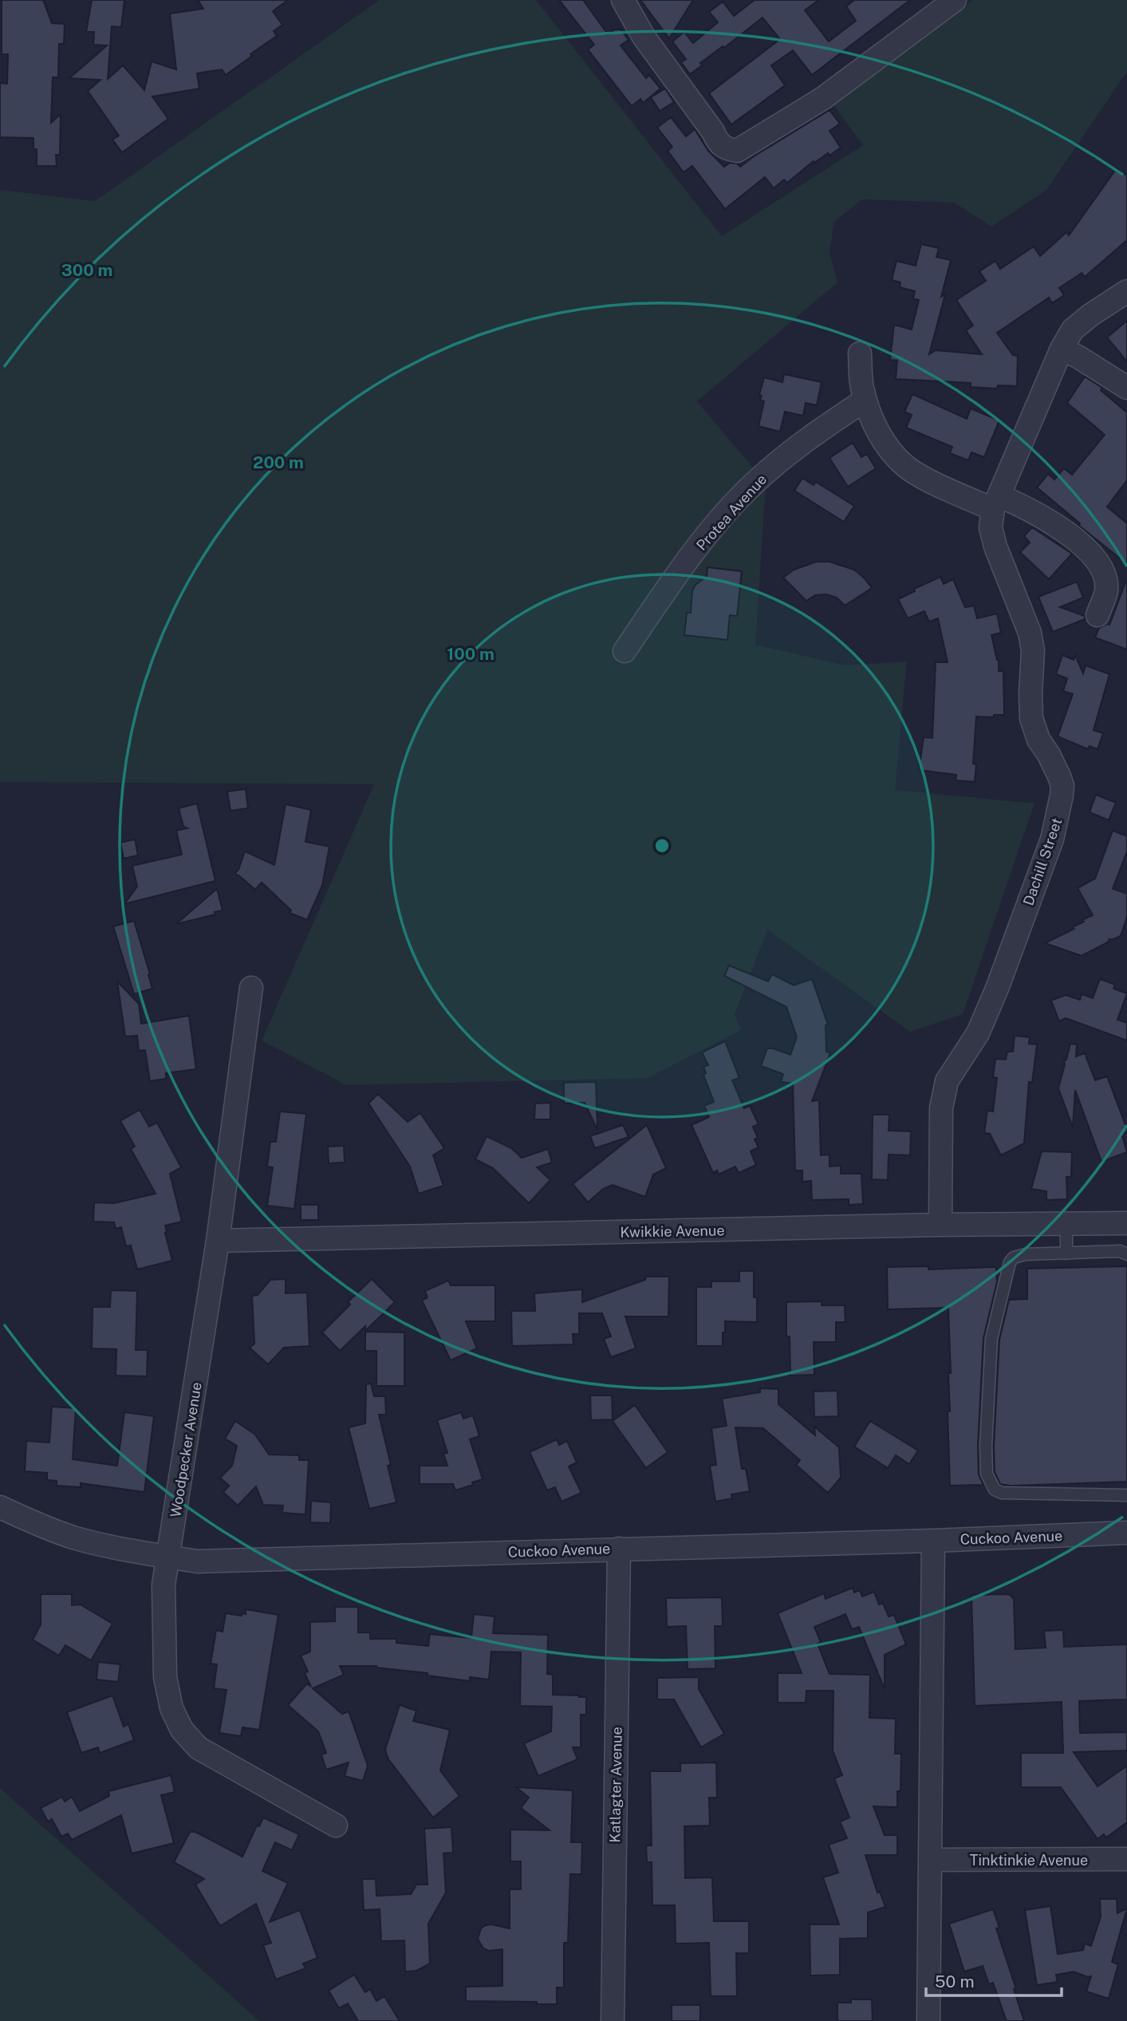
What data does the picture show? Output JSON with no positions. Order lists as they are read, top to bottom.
{
  "streets": {
    "street": [
      "Protea Avenue",
      "Dachill Street",
      "Kwikkie Avenue",
      "Woodpecker Avenue",
      "Cuckoo Avenue",
      "Katlagter Avenue",
      "Tinktinkie Avenue"
    ]
  },
  "crossings": [
    ["Dachill Street", "Kwikkie Avenue"],
    ["Kwikkie Avenue", "Woodpecker Avenue"],
    ["Woodpecker Avenue", "Cuckoo Avenue"],
    ["Cuckoo Avenue", "Katlagter Avenue"]
  ],
  "scale_bar": "50 m",
  "rings": ["300 m", "200 m", "100 m"]
}
